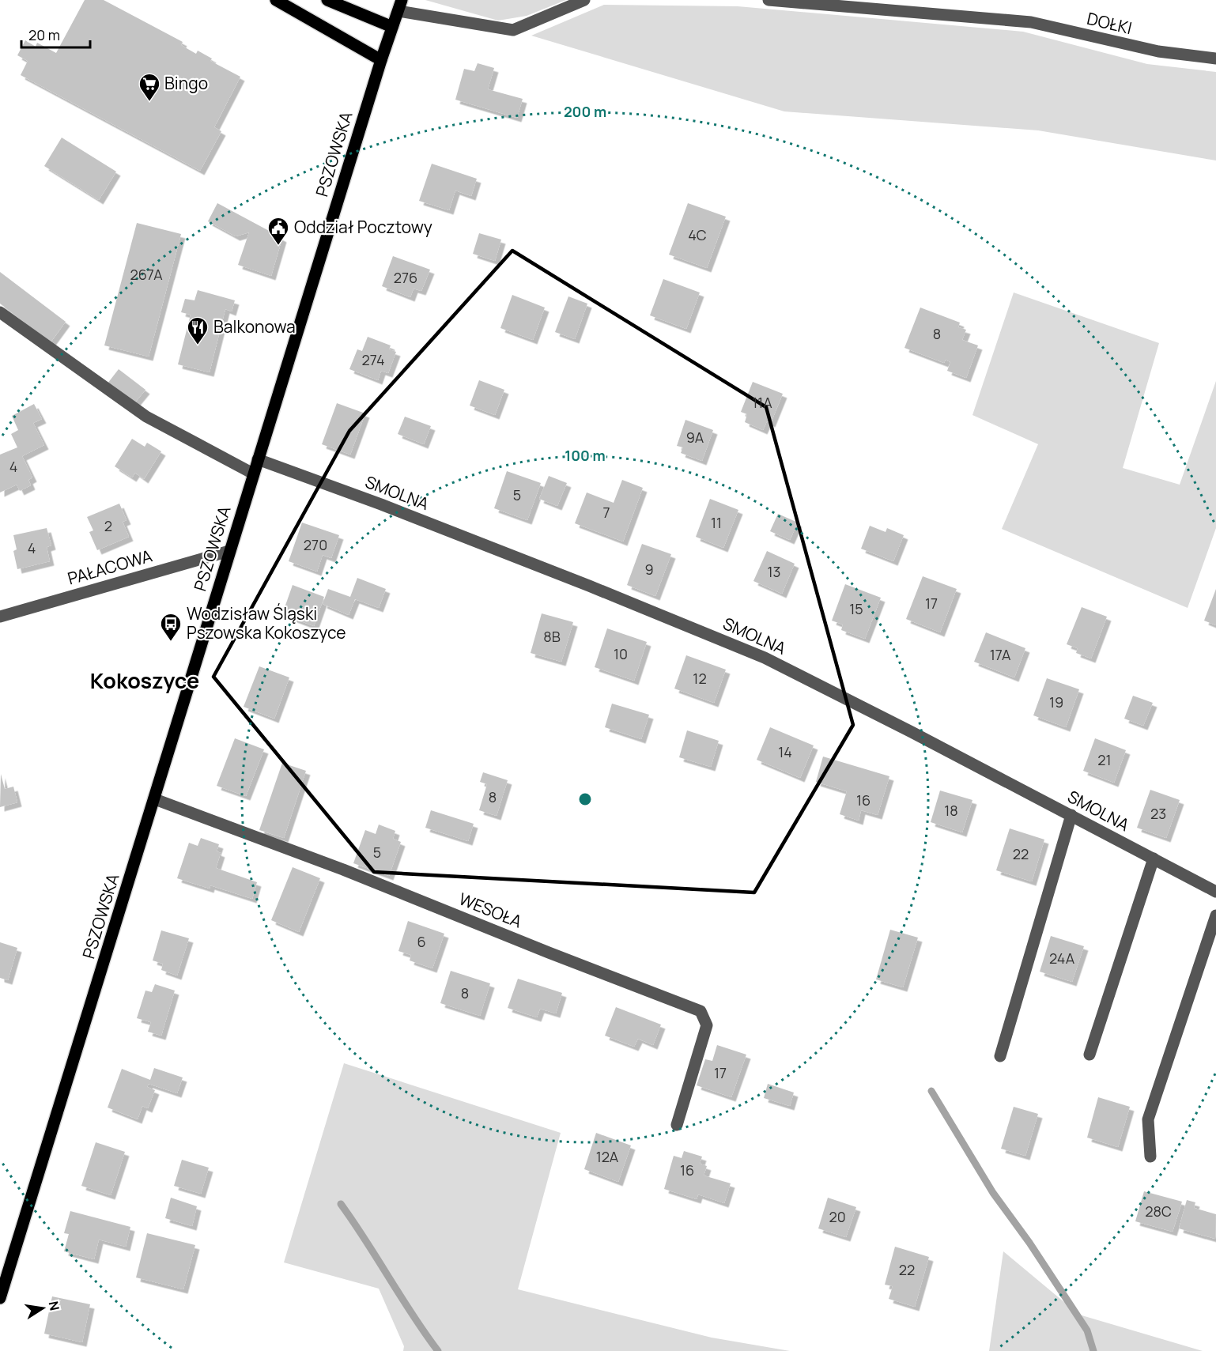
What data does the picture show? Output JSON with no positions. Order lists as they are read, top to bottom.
{
  "streets": {
    "main road": ["PSZOWSKA"],
    "street": [
      "DOŁKI",
      "SMOLNA",
      "PAŁACOWA",
      "WESOŁA"
    ]
  },
  "crossings": [
    ["PSZOWSKA", "SMOLNA"],
    ["PSZOWSKA", "PAŁACOWA"],
    ["PSZOWSKA", "WESOŁA"]
  ],
  "districts": ["Kokoszyce"],
  "places": {
    "supermarket": ["Bingo"],
    "public building": ["Oddział Pocztowy"],
    "restaurant": ["Balkonowa"],
    "bus stop": ["Wodzisław Śląski Pszowska Kokoszyce"]
  },
  "house_numbers": [
    "4C",
    "267A",
    "276",
    "8",
    "274",
    "11A",
    "9A",
    "4",
    "5",
    "7",
    "11",
    "2",
    "270",
    "4",
    "9",
    "13",
    "17",
    "15",
    "8B",
    "10",
    "17A",
    "12",
    "19",
    "14",
    "21",
    "8",
    "16",
    "18",
    "23",
    "5",
    "22",
    "6",
    "24A",
    "8",
    "17",
    "12A",
    "16",
    "28C",
    "20",
    "22"
  ],
  "scale_bar": "20 m",
  "north": "right",
  "rings": ["200 m", "100 m"]
}
